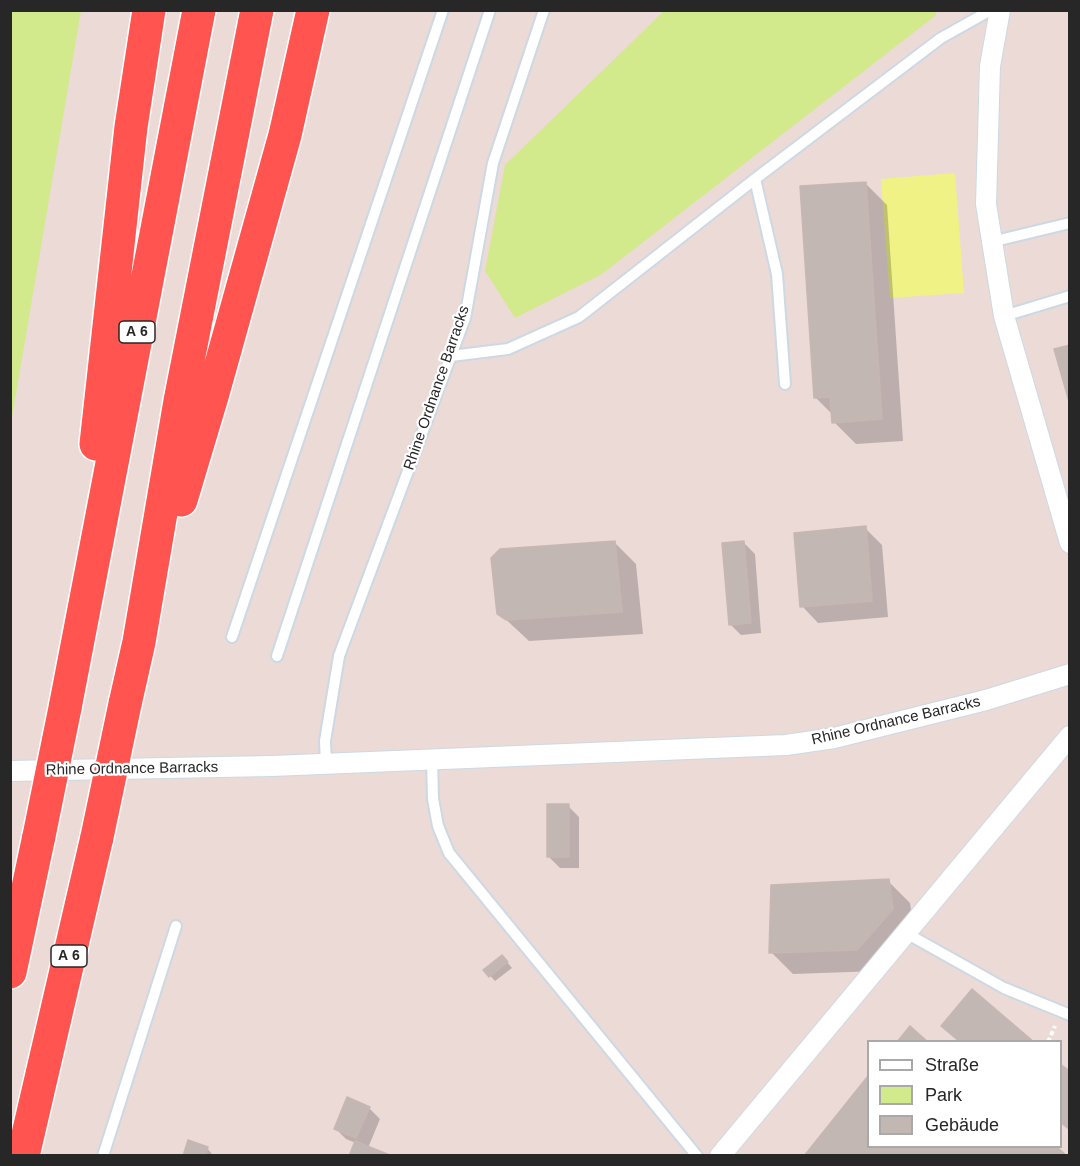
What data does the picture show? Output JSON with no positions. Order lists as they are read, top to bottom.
{
  "streets": {
    "highway": ["A 6"],
    "street": ["Rhine Ordnance Barracks"]
  },
  "legend": ["Straße", "Park", "Gebäude"]
}
